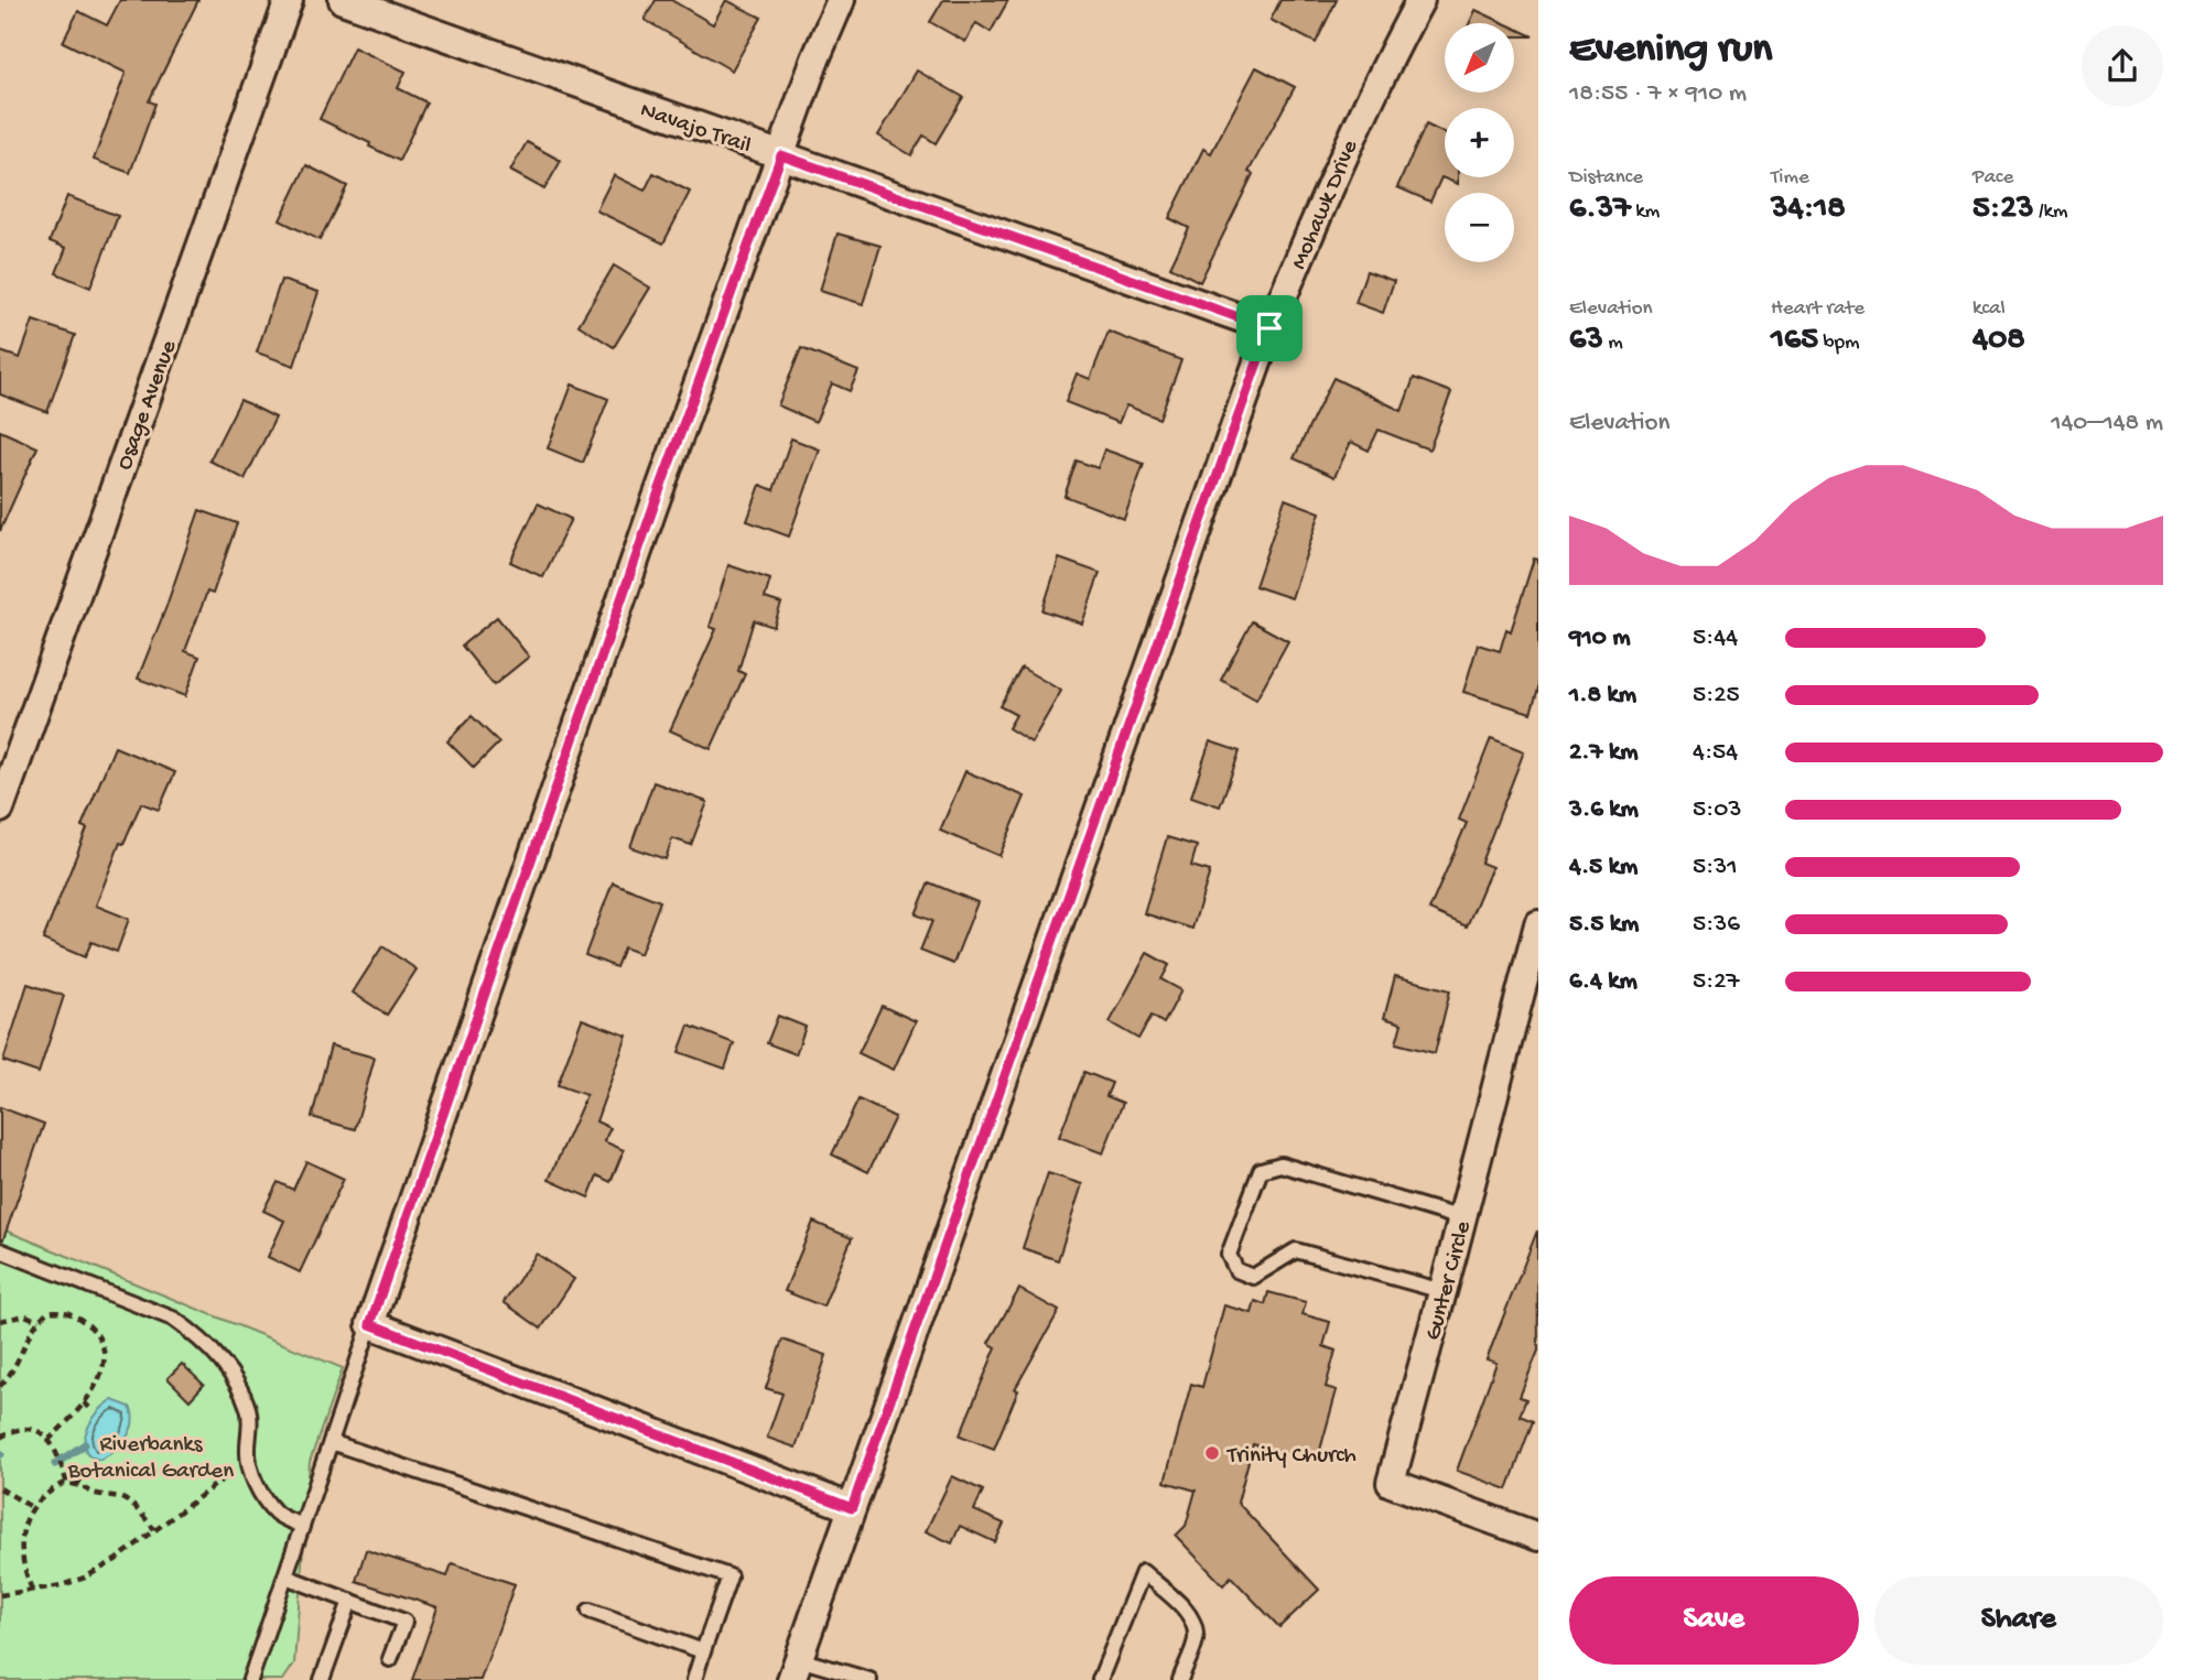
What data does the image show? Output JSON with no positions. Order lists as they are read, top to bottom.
{
  "streets": {
    "street": [
      "Navajo Trail",
      "Mohawk Drive",
      "Osage Avenue",
      "Gunter Circle"
    ]
  },
  "crossings": [
    ["Navajo Trail", "Mohawk Drive"]
  ],
  "parks": ["Riverbanks Botanical Garden"],
  "places": ["Trinity Church"],
  "north": "bottom left",
  "page": {
    "heading": ["Evening run", "18:55 · 7 × 910 m"],
    "map_buttons": ["+", "−"],
    "stats": [
      ["Distance", "6.37 km"],
      ["Time", "34:18"],
      ["Pace", "5:23 /km"],
      ["Elevation", "63 m"],
      ["Heart rate", "165 bpm"],
      ["kcal", "408"]
    ],
    "chart": ["Elevation", "140–148 m"],
    "list": [
      {
        "name": "910 m",
        "note": "5:44"
      },
      {
        "name": "1.8 km",
        "note": "5:25"
      },
      {
        "name": "2.7 km",
        "note": "4:54"
      },
      {
        "name": "3.6 km",
        "note": "5:03"
      },
      {
        "name": "4.5 km",
        "note": "5:31"
      },
      {
        "name": "5.5 km",
        "note": "5:36"
      },
      {
        "name": "6.4 km",
        "note": "5:27"
      }
    ],
    "buttons": ["Save", "Share"]
  }
}
